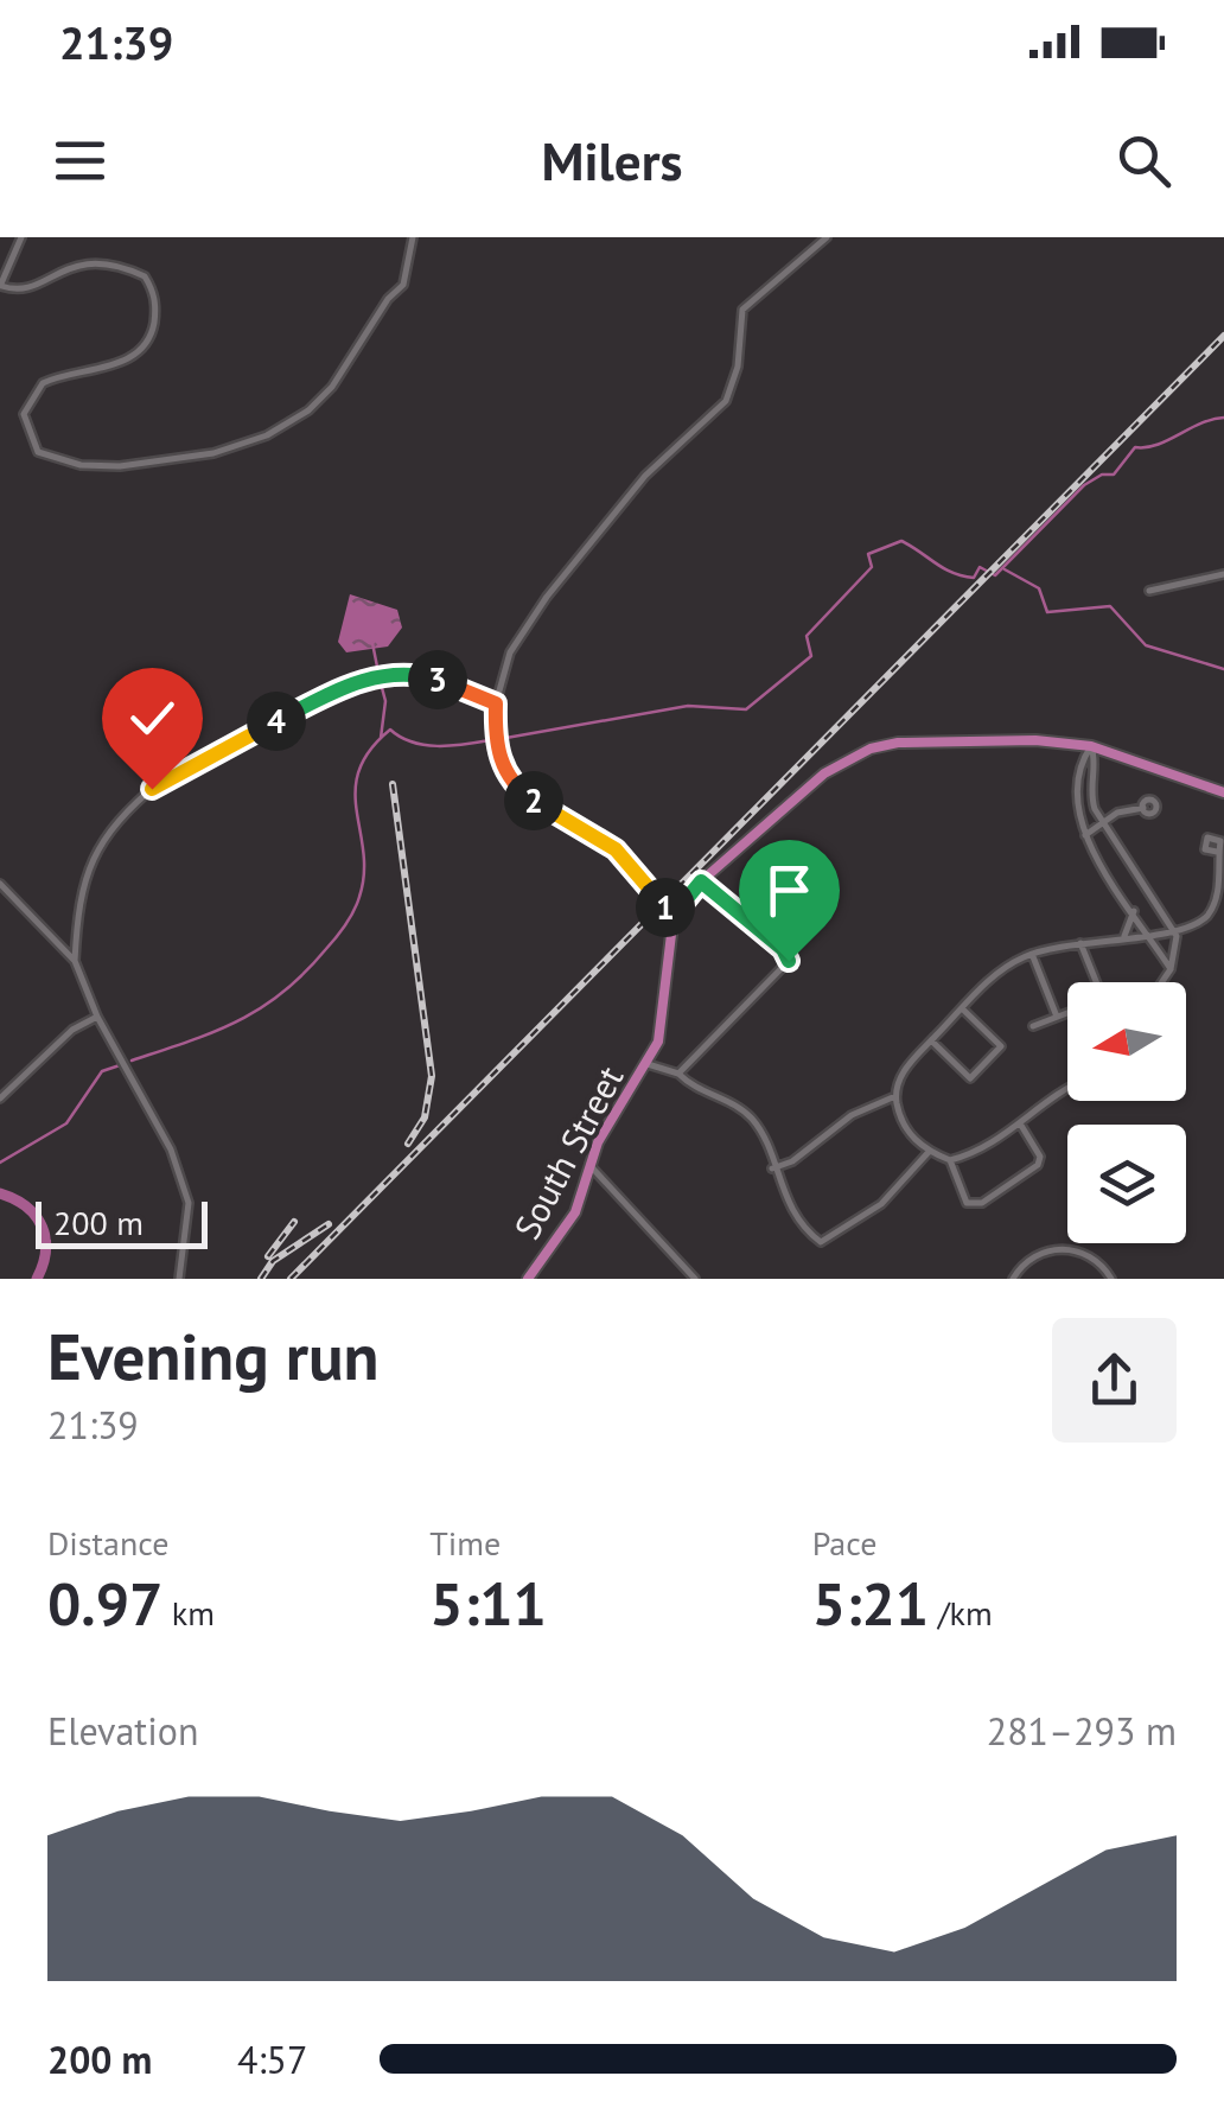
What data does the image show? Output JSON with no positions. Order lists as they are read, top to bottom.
{
  "streets": {
    "main road": ["South Street"]
  },
  "scale_bar": "200 m",
  "north": "left",
  "page": {
    "status": "21:39",
    "header": "Milers",
    "pins": [
      "3",
      "4",
      "2",
      "1"
    ],
    "scale": "200 m",
    "heading": ["Evening run", "21:39"],
    "stats": [
      ["Distance", "0.97 km"],
      ["Time", "5:11"],
      ["Pace", "5:21 /km"]
    ],
    "chart": ["Elevation", "281–293 m"],
    "list": [
      {
        "name": "200 m",
        "note": "4:57"
      }
    ]
  }
}
